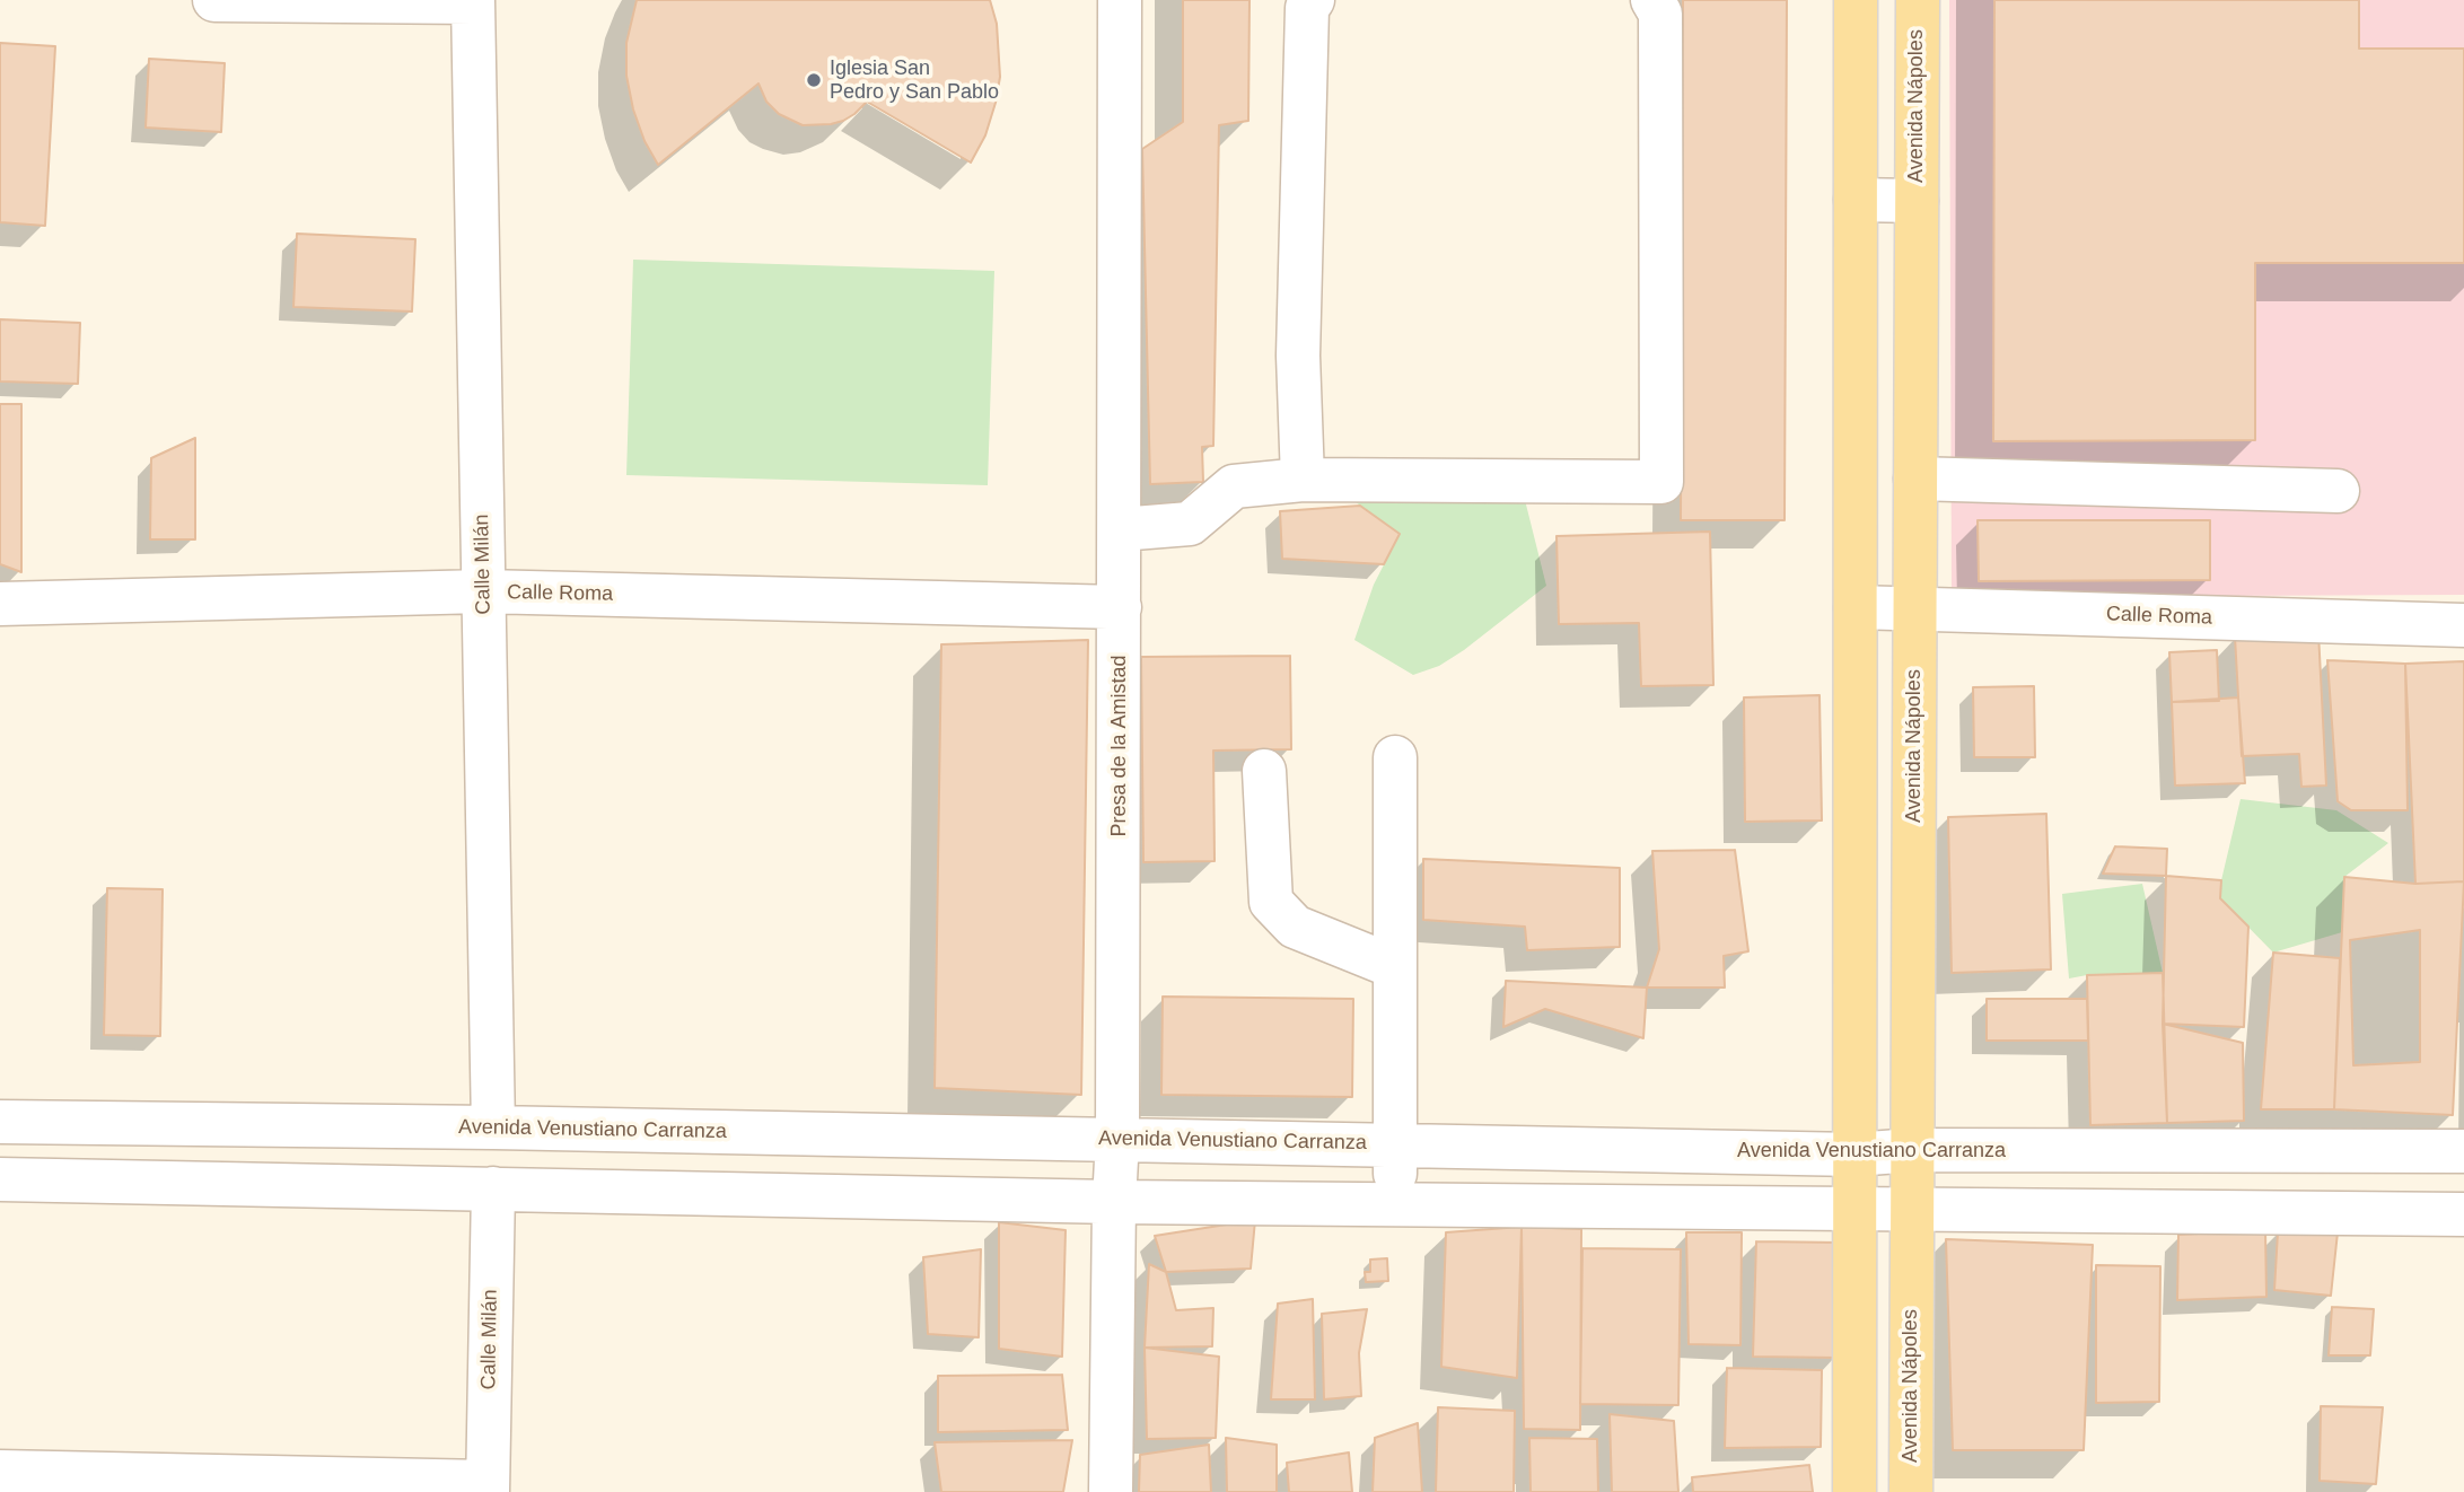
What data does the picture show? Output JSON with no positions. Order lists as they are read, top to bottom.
{
  "streets": {
    "main road": ["Avenida Nápoles"],
    "street": [
      "Calle Milán",
      "Calle Roma",
      "Presa de la Amistad",
      "Avenida Venustiano Carranza"
    ]
  },
  "crossings": [
    ["Avenida Nápoles", "Calle Roma"],
    ["Avenida Nápoles", "Avenida Venustiano Carranza"],
    ["Calle Milán", "Calle Roma"],
    ["Calle Milán", "Avenida Venustiano Carranza"],
    ["Calle Roma", "Presa de la Amistad"],
    ["Presa de la Amistad", "Avenida Venustiano Carranza"]
  ],
  "places": ["Iglesia San Pedro y San Pablo"]
}
